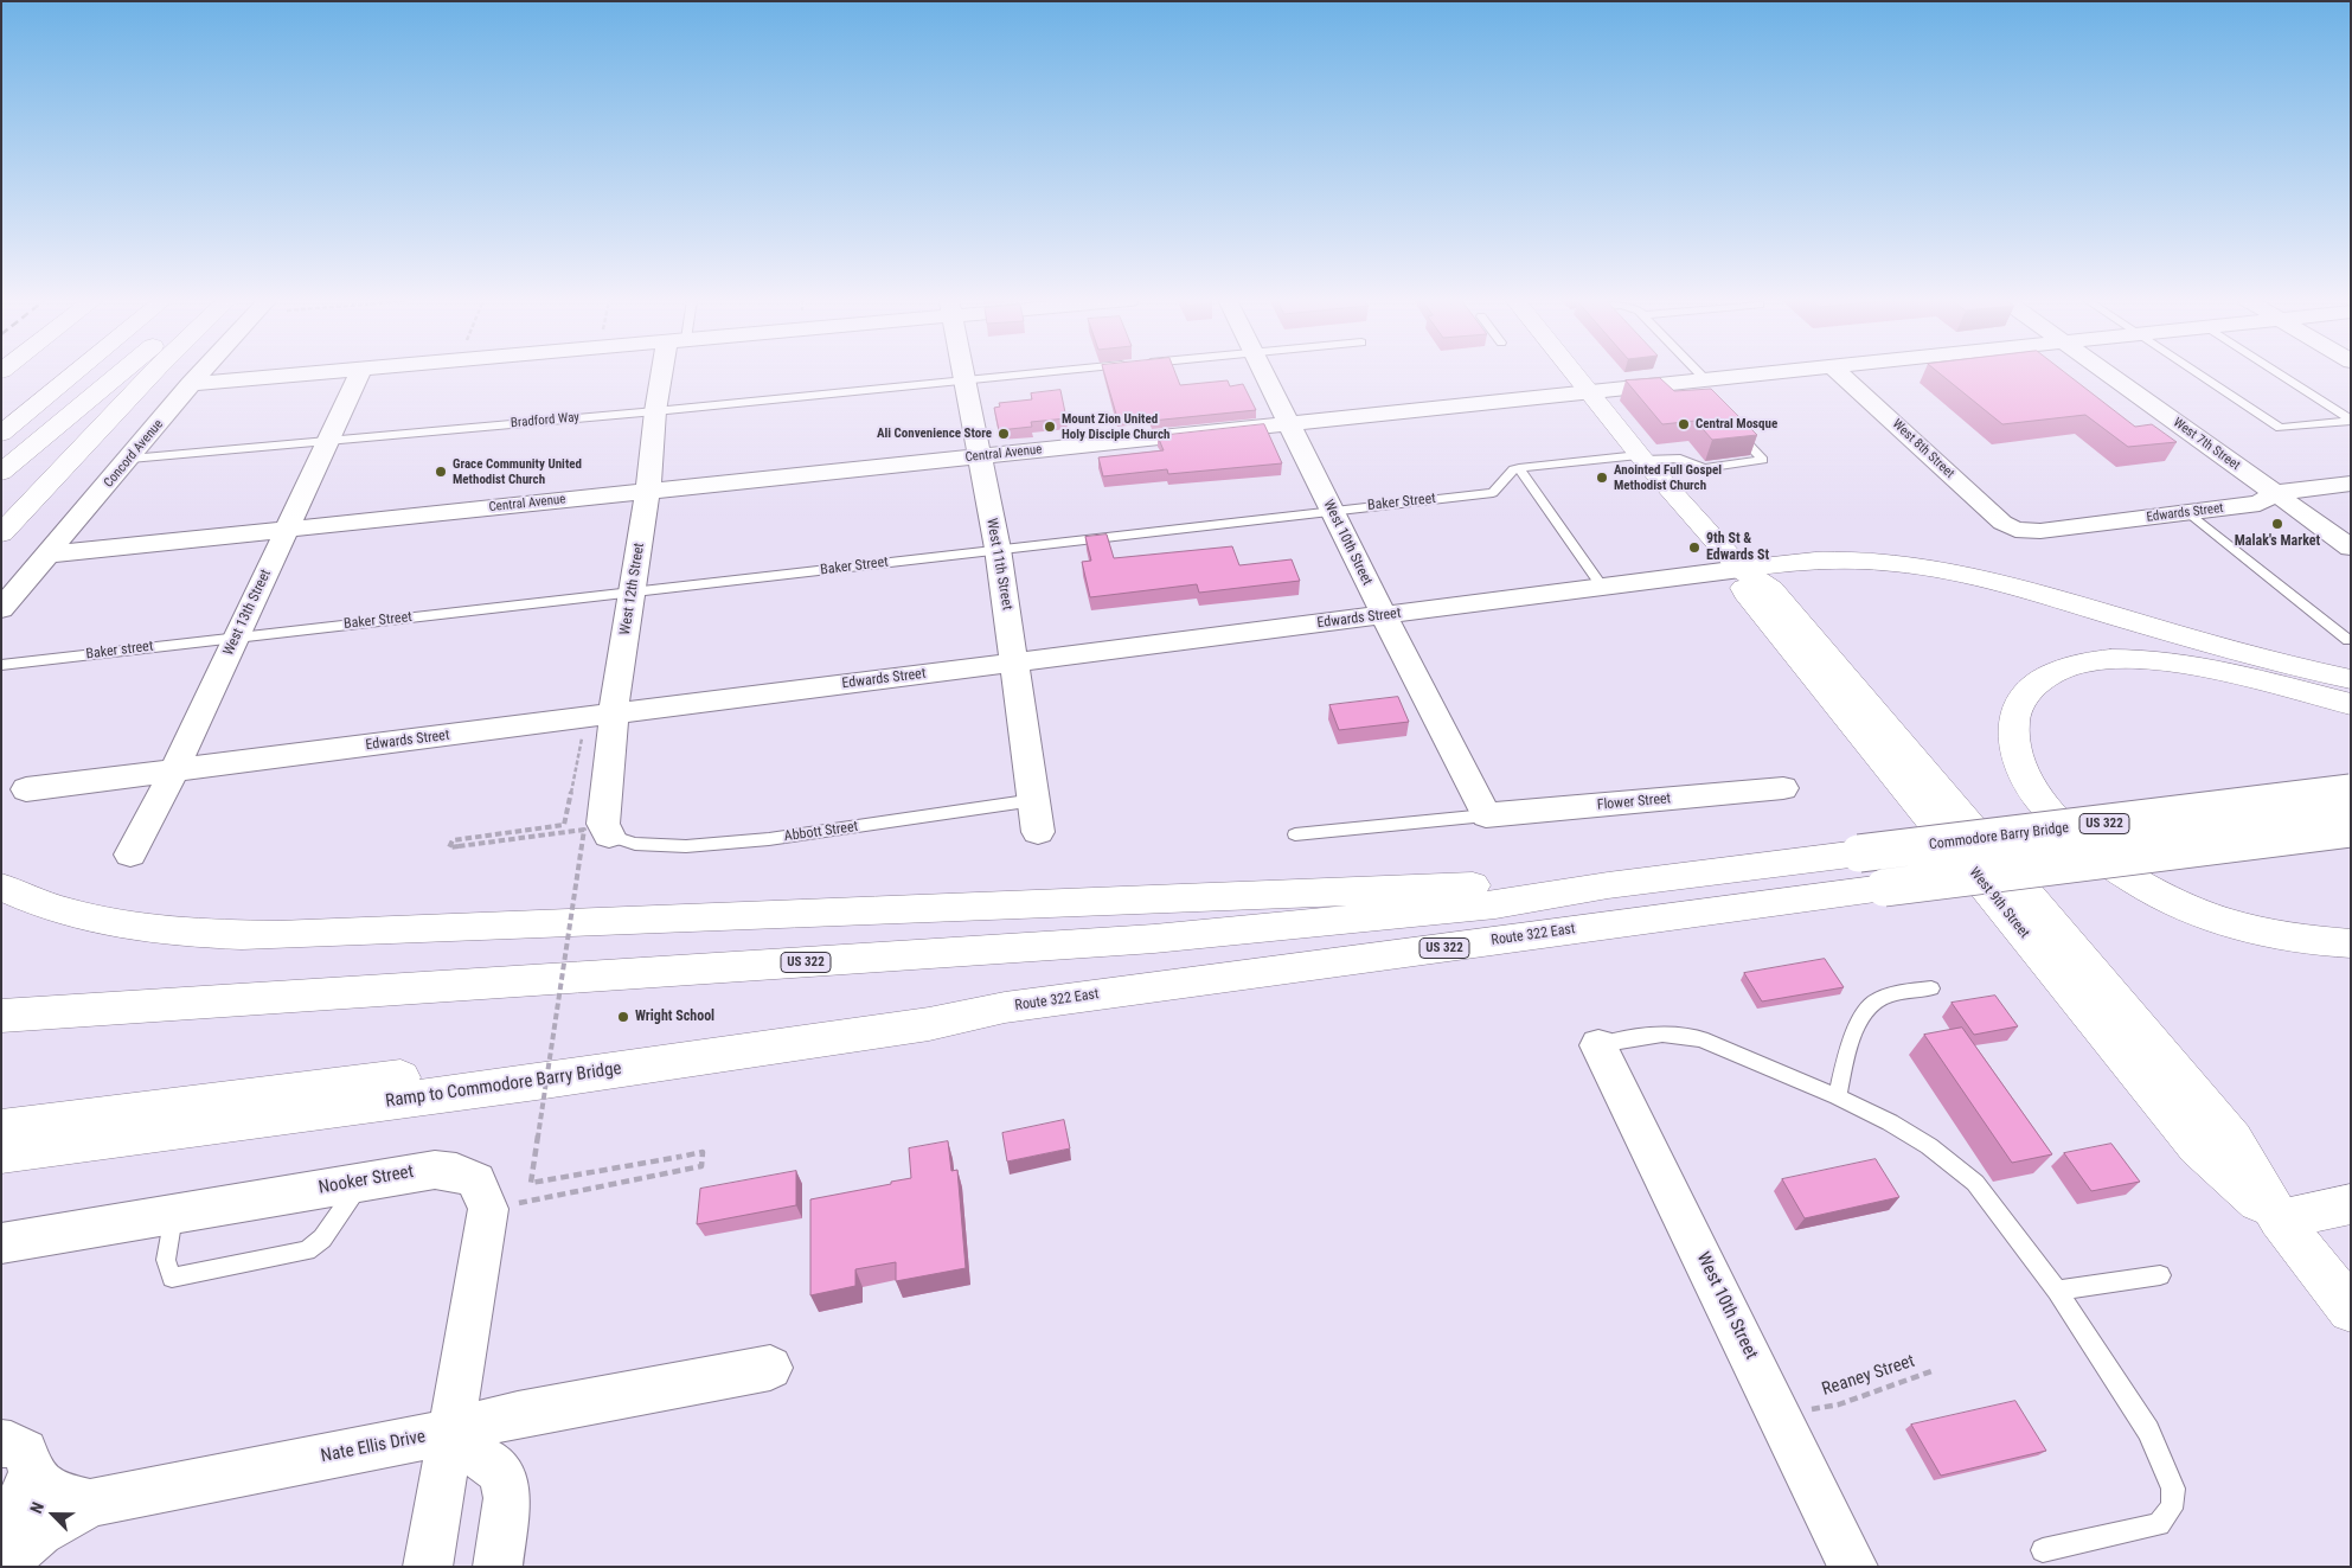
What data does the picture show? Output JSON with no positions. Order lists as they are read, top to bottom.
{
  "streets": {
    "main road": [
      "US 322",
      "Commodore Barry Bridge",
      "West 9th Street",
      "Route 322 East",
      "Ramp to Commodore Barry Bridge"
    ],
    "street": [
      "West 7th Street",
      "West 8th Street",
      "Concord Avenue",
      "Central Avenue",
      "Edwards Street",
      "West 10th Street",
      "West 11th Street",
      "West 12th Street",
      "West 13th Street",
      "Flower Street",
      "Nooker Street",
      "Nate Ellis Drive"
    ],
    "lane": [
      "Bradford Way",
      "Baker Street",
      "Baker street",
      "Abbott Street"
    ],
    "path": ["Reaney Street"]
  },
  "crossings": [
    ["Bradford Way", "Concord Avenue"],
    ["Bradford Way", "West 11th Street"],
    ["Bradford Way", "West 12th Street"],
    ["Bradford Way", "West 13th Street"],
    ["West 7th Street", "Edwards Street"],
    ["West 8th Street", "Edwards Street"],
    ["Concord Avenue", "Central Avenue"],
    ["Central Avenue", "West 10th Street"],
    ["Central Avenue", "West 11th Street"],
    ["Central Avenue", "West 12th Street"],
    ["Central Avenue", "West 13th Street"],
    ["Central Avenue", "West 9th Street"],
    ["Baker Street", "West 10th Street"],
    ["Baker Street", "West 11th Street"],
    ["Baker Street", "West 12th Street"],
    ["Baker Street", "West 13th Street"],
    ["Baker Street", "Baker street"],
    ["Edwards Street", "West 10th Street"],
    ["Edwards Street", "West 11th Street"],
    ["Edwards Street", "West 12th Street"],
    ["Edwards Street", "West 13th Street"],
    ["Edwards Street", "West 9th Street"],
    ["West 10th Street", "Flower Street"],
    ["West 10th Street", "Reaney Street"],
    ["West 11th Street", "Abbott Street"],
    ["West 12th Street", "Abbott Street"],
    ["West 13th Street", "Baker street"],
    ["US 322", "Commodore Barry Bridge"],
    ["Route 322 East", "Ramp to Commodore Barry Bridge"]
  ],
  "places": [
    "Central Mosque",
    "Mount Zion United Holy Disciple Church",
    "Ali Convenience Store",
    "Grace Community United Methodist Church",
    "Anointed Full Gospel Methodist Church",
    "Malak's Market",
    "9th St & Edwards St",
    "Wright School"
  ],
  "north": "top left"
}
